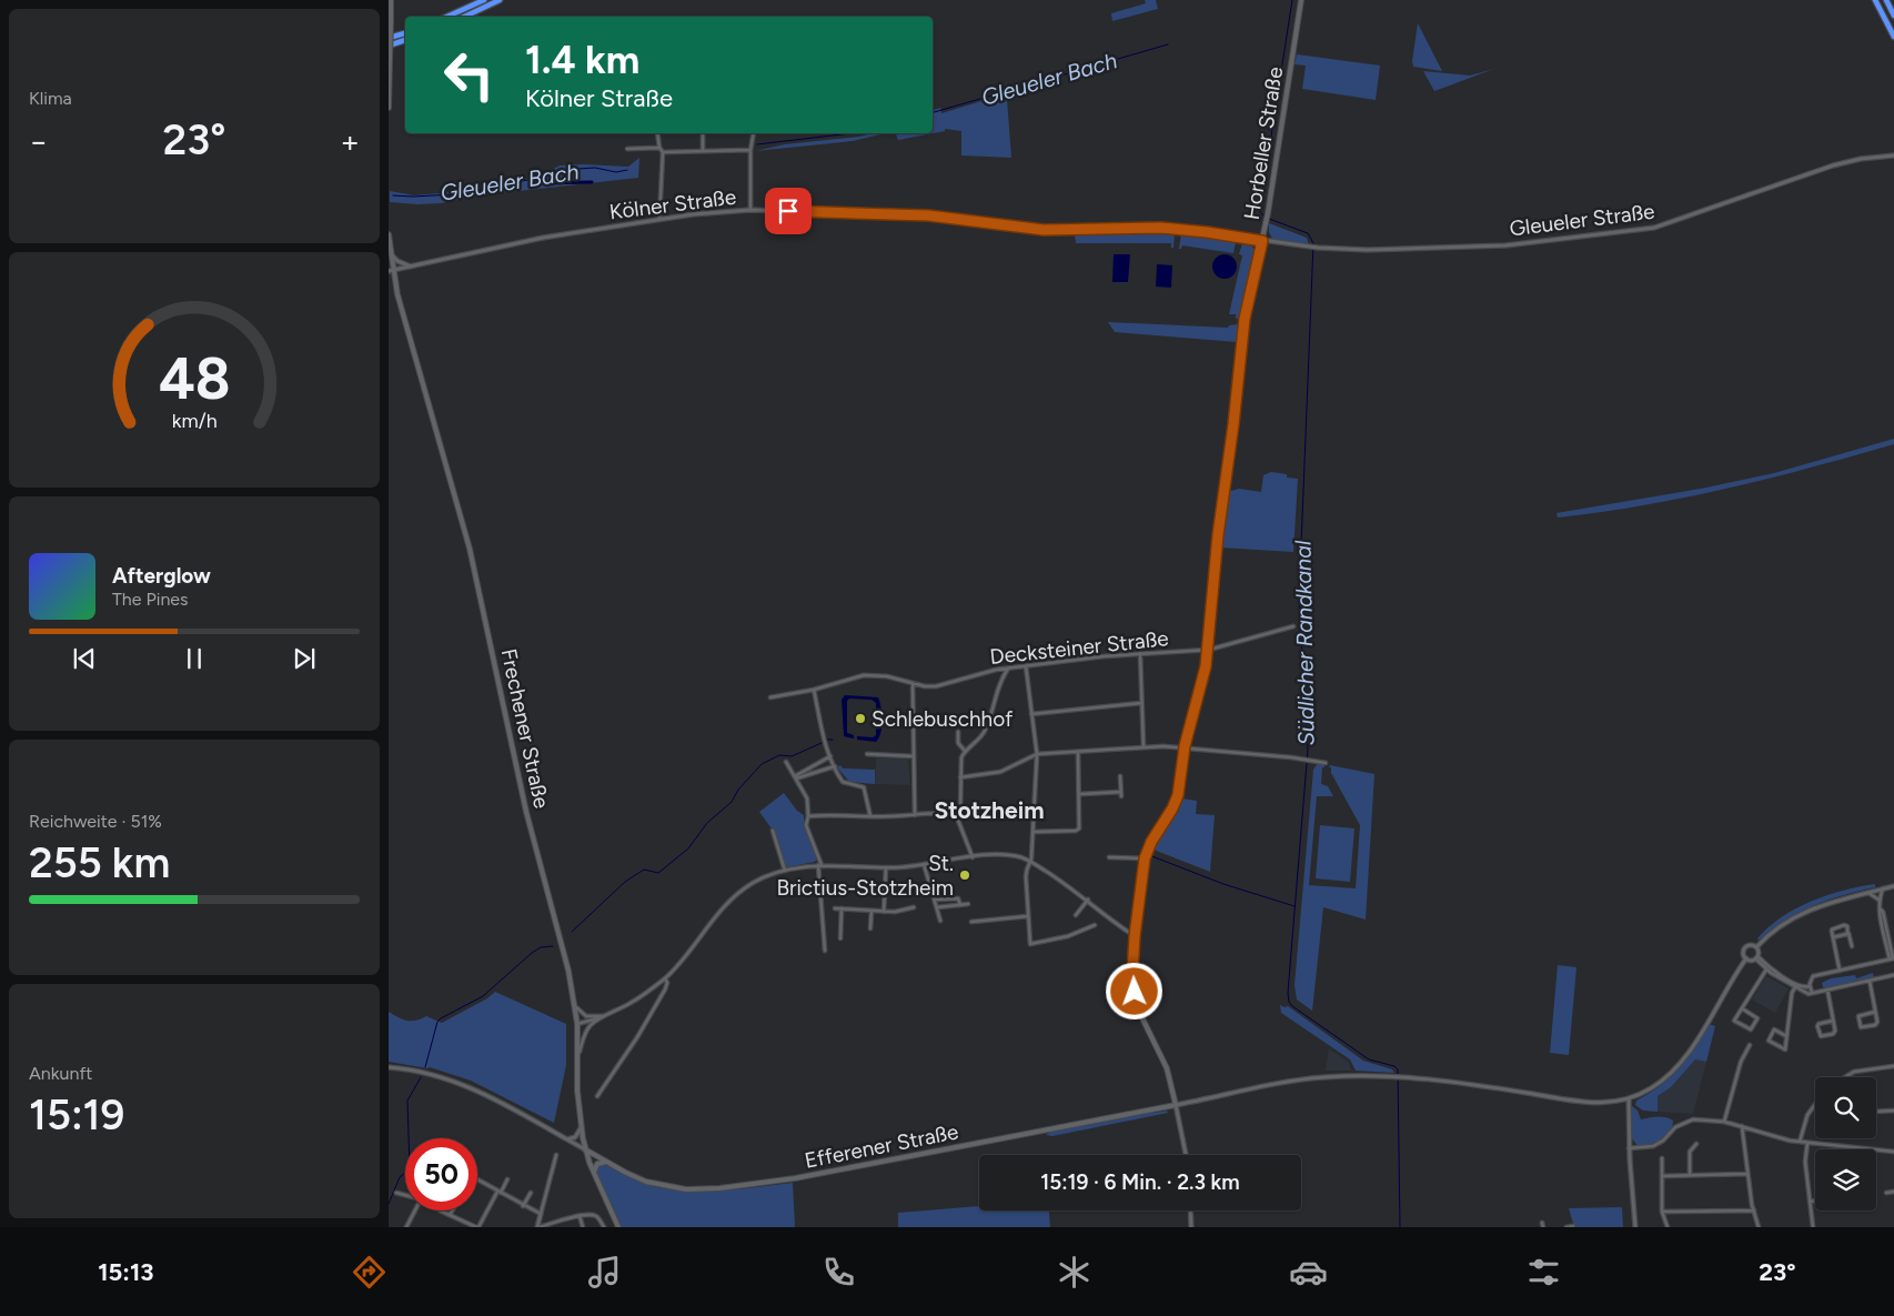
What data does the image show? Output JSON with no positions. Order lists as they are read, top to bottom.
{
  "streets": {
    "main road": ["Horbeller Straße", "Frechener Straße", "Efferener Straße"],
    "street": ["Kölner Straße", "Gleueler Straße", "Decksteiner Straße"]
  },
  "crossings": [
    ["Horbeller Straße", "Kölner Straße"],
    ["Horbeller Straße", "Gleueler Straße"],
    ["Horbeller Straße", "Decksteiner Straße"],
    ["Horbeller Straße", "Efferener Straße"],
    ["Kölner Straße", "Gleueler Straße"],
    ["Kölner Straße", "Frechener Straße"],
    ["Frechener Straße", "Efferener Straße"]
  ],
  "districts": ["Stotzheim"],
  "water": ["Gleueler Bach", "Südlicher Randkanal"],
  "places": ["Schlebuschhof", "St. Brictius-Stotzheim"],
  "page": {
    "tile": [
      "Klima",
      ["Reichweite · 51%", "255 km"],
      ["Ankunft", "15:19"]
    ],
    "turn": ["1.4 km", "Kölner Straße"],
    "heat": ["−", "23°", "+"],
    "song": ["Afterglow", "The Pines"],
    "limit": "50",
    "trip": "15:19 · 6 Min. · 2.3 km",
    "tabs": ["15:13", "23°"],
    "gauge": ["48", "km/h"]
  }
}
